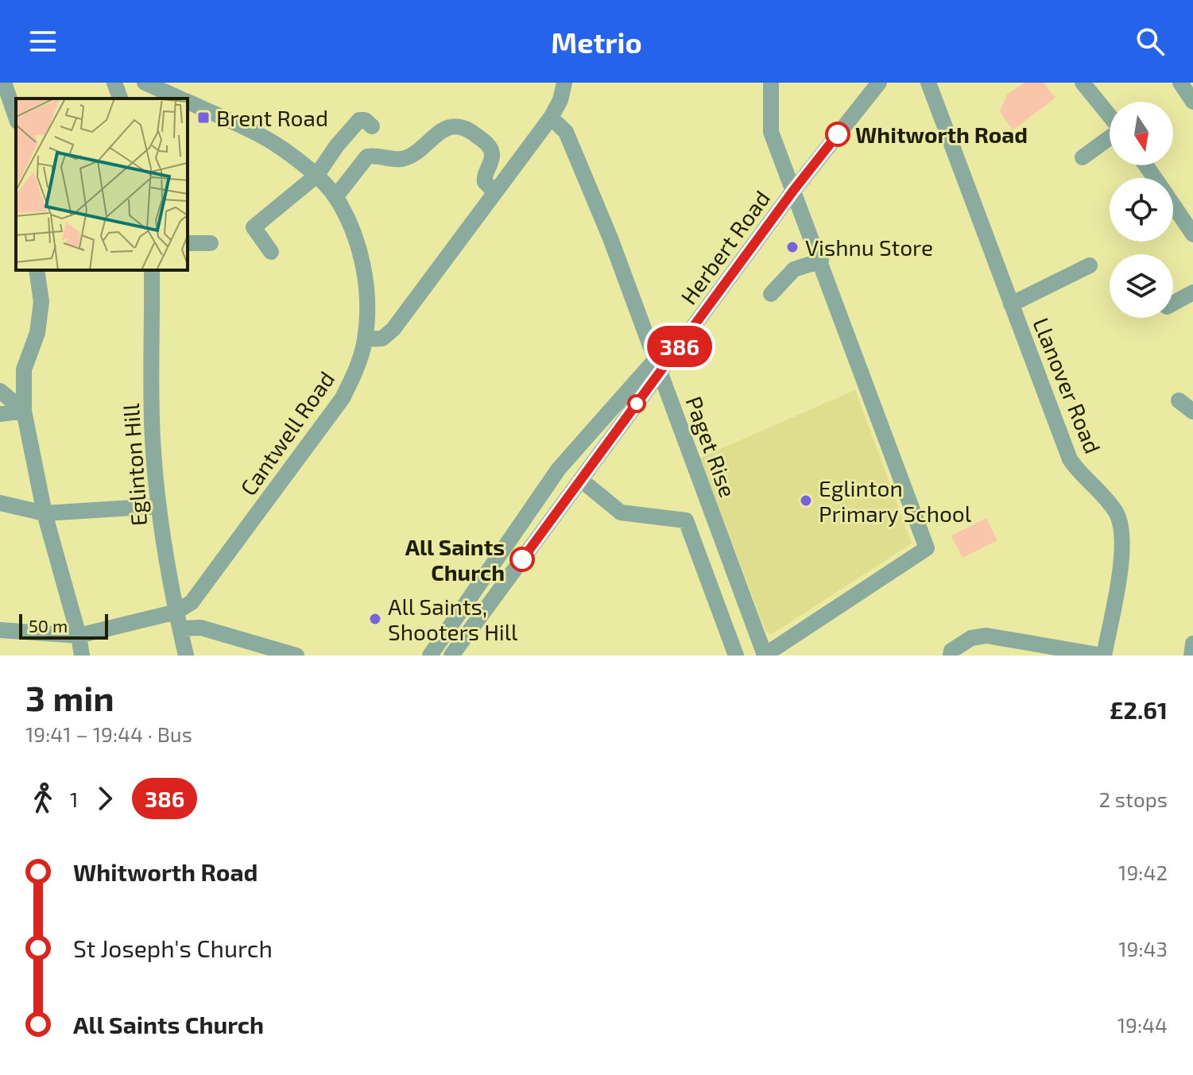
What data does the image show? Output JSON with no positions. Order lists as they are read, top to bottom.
{
  "streets": {
    "street": [
      "Herbert Road",
      "Llanover Road",
      "Cantwell Road",
      "Paget Rise",
      "Eglinton Hill"
    ]
  },
  "crossings": [
    ["Herbert Road", "Paget Rise"],
    ["Cantwell Road", "Eglinton Hill"]
  ],
  "places": {
    "transit": ["Brent Road"],
    "other": [
      "Whitworth Road",
      "Vishnu Store",
      "Eglinton Primary School",
      "All Saints Church",
      "All Saints, Shooters Hill"
    ]
  },
  "lines": ["bus line 386"],
  "scale_bar": "50 m",
  "north": "bottom",
  "page": {
    "header": "Metrio",
    "on_map": "386",
    "scale": "50 m",
    "heading": ["3 min", "19:41 – 19:44 · Bus", "£2.61"],
    "legs": ["1", "386", "2 stops"],
    "list": [
      {
        "name": "Whitworth Road",
        "value": "19:42"
      },
      {
        "name": "St Joseph's Church",
        "value": "19:43"
      },
      {
        "name": "All Saints Church",
        "value": "19:44"
      }
    ]
  }
}
